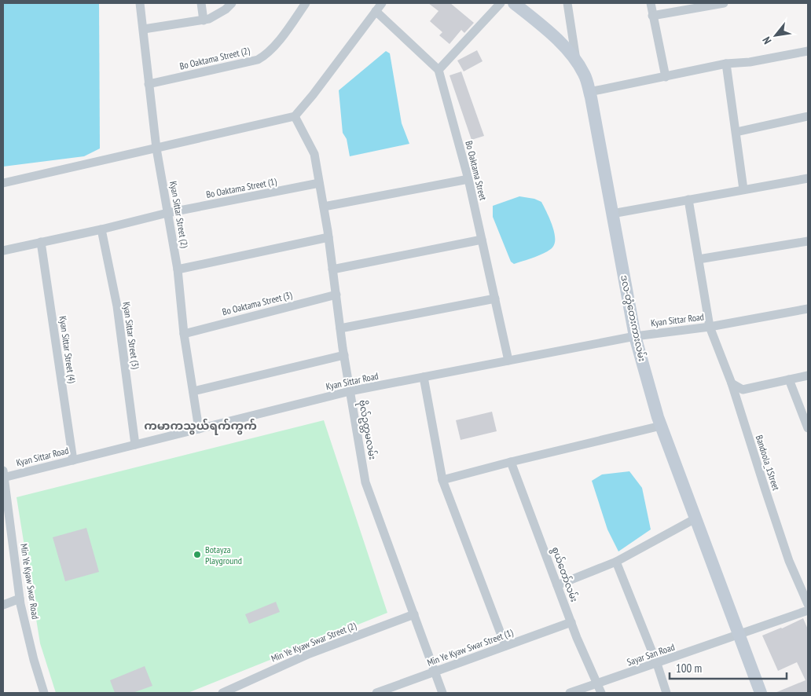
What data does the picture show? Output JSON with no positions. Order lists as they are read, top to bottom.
{
  "streets": {
    "main road": ["ဒလ-တွံတေးကားလမ်း"],
    "street": [
      "Bo Oaktama Street (2)",
      "Bo Oaktama Street",
      "Bo Oaktama Street (1)",
      "Kyan Sittar Street (2)",
      "Bo Oaktama Street (3)",
      "Kyan Sittar Road",
      "Kyan Sittar Street (3)",
      "Kyan Sittar Street (4)",
      "ဗိုလ်ဥတ္တမလမ်း",
      "Bandoola_1Street",
      "စွယ်တော်လမ်း",
      "Min Ye Kyaw Swar Road",
      "Min Ye Kyaw Swar Street (2)",
      "Min Ye Kyaw Swar Street (1)",
      "Sayar San Road"
    ]
  },
  "crossings": [
    ["Bo Oaktama Street (2)", "Kyan Sittar Street (2)"],
    ["Bo Oaktama Street", "Kyan Sittar Road"],
    ["Bo Oaktama Street (1)", "Kyan Sittar Street (2)"],
    ["Bo Oaktama Street (1)", "Kyan Sittar Street (3)"],
    ["Bo Oaktama Street (1)", "Kyan Sittar Street (4)"],
    ["Bo Oaktama Street (1)", "ဗိုလ်ဥတ္တမလမ်း"],
    ["Kyan Sittar Street (2)", "Bo Oaktama Street (3)"],
    ["Kyan Sittar Street (2)", "Kyan Sittar Road"],
    ["Bo Oaktama Street (3)", "ဗိုလ်ဥတ္တမလမ်း"],
    ["ဒလ-တွံတေးကားလမ်း", "Kyan Sittar Road"],
    ["ဒလ-တွံတေးကားလမ်း", "Sayar San Road"],
    ["Kyan Sittar Road", "Kyan Sittar Street (3)"],
    ["Kyan Sittar Road", "Kyan Sittar Street (4)"],
    ["Kyan Sittar Road", "ဗိုလ်ဥတ္တမလမ်း"],
    ["Kyan Sittar Road", "Bandoola_1Street"],
    ["Kyan Sittar Road", "Min Ye Kyaw Swar Road"],
    ["ဗိုလ်ဥတ္တမလမ်း", "Min Ye Kyaw Swar Street (2)"],
    ["ဗိုလ်ဥတ္တမလမ်း", "Min Ye Kyaw Swar Street (1)"],
    ["စွယ်တော်လမ်း", "Min Ye Kyaw Swar Street (1)"],
    ["စွယ်တော်လမ်း", "Sayar San Road"]
  ],
  "districts": ["ကမာကသွယ်ရက်ကွက်"],
  "places": ["Botayza Playground"],
  "scale_bar": "100 m",
  "north": "bottom left"
}
